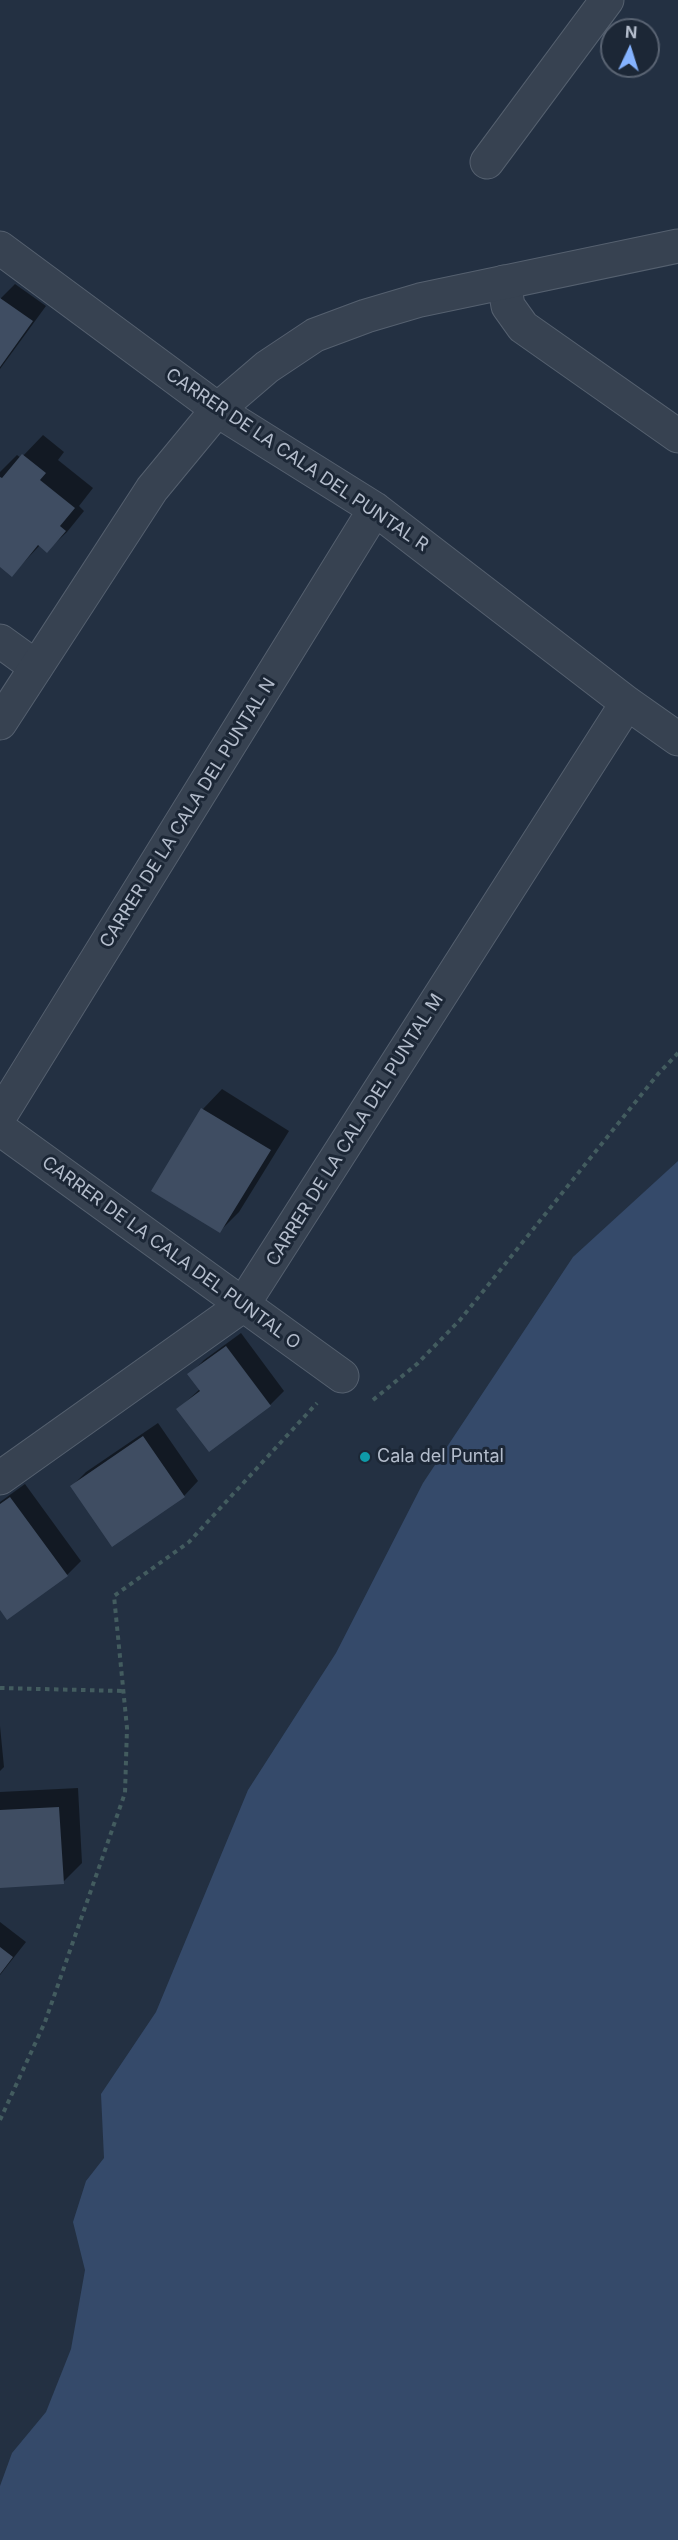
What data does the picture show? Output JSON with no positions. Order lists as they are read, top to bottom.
{
  "streets": {
    "street": [
      "CARRER DE LA CALA DEL PUNTAL R",
      "CARRER DE LA CALA DEL PUNTAL N",
      "CARRER DE LA CALA DEL PUNTAL M",
      "CARRER DE LA CALA DEL PUNTAL O"
    ]
  },
  "crossings": [
    ["CARRER DE LA CALA DEL PUNTAL R", "CARRER DE LA CALA DEL PUNTAL N"],
    ["CARRER DE LA CALA DEL PUNTAL R", "CARRER DE LA CALA DEL PUNTAL M"],
    ["CARRER DE LA CALA DEL PUNTAL M", "CARRER DE LA CALA DEL PUNTAL O"]
  ],
  "places": ["Cala del Puntal"],
  "north": "top"
}
